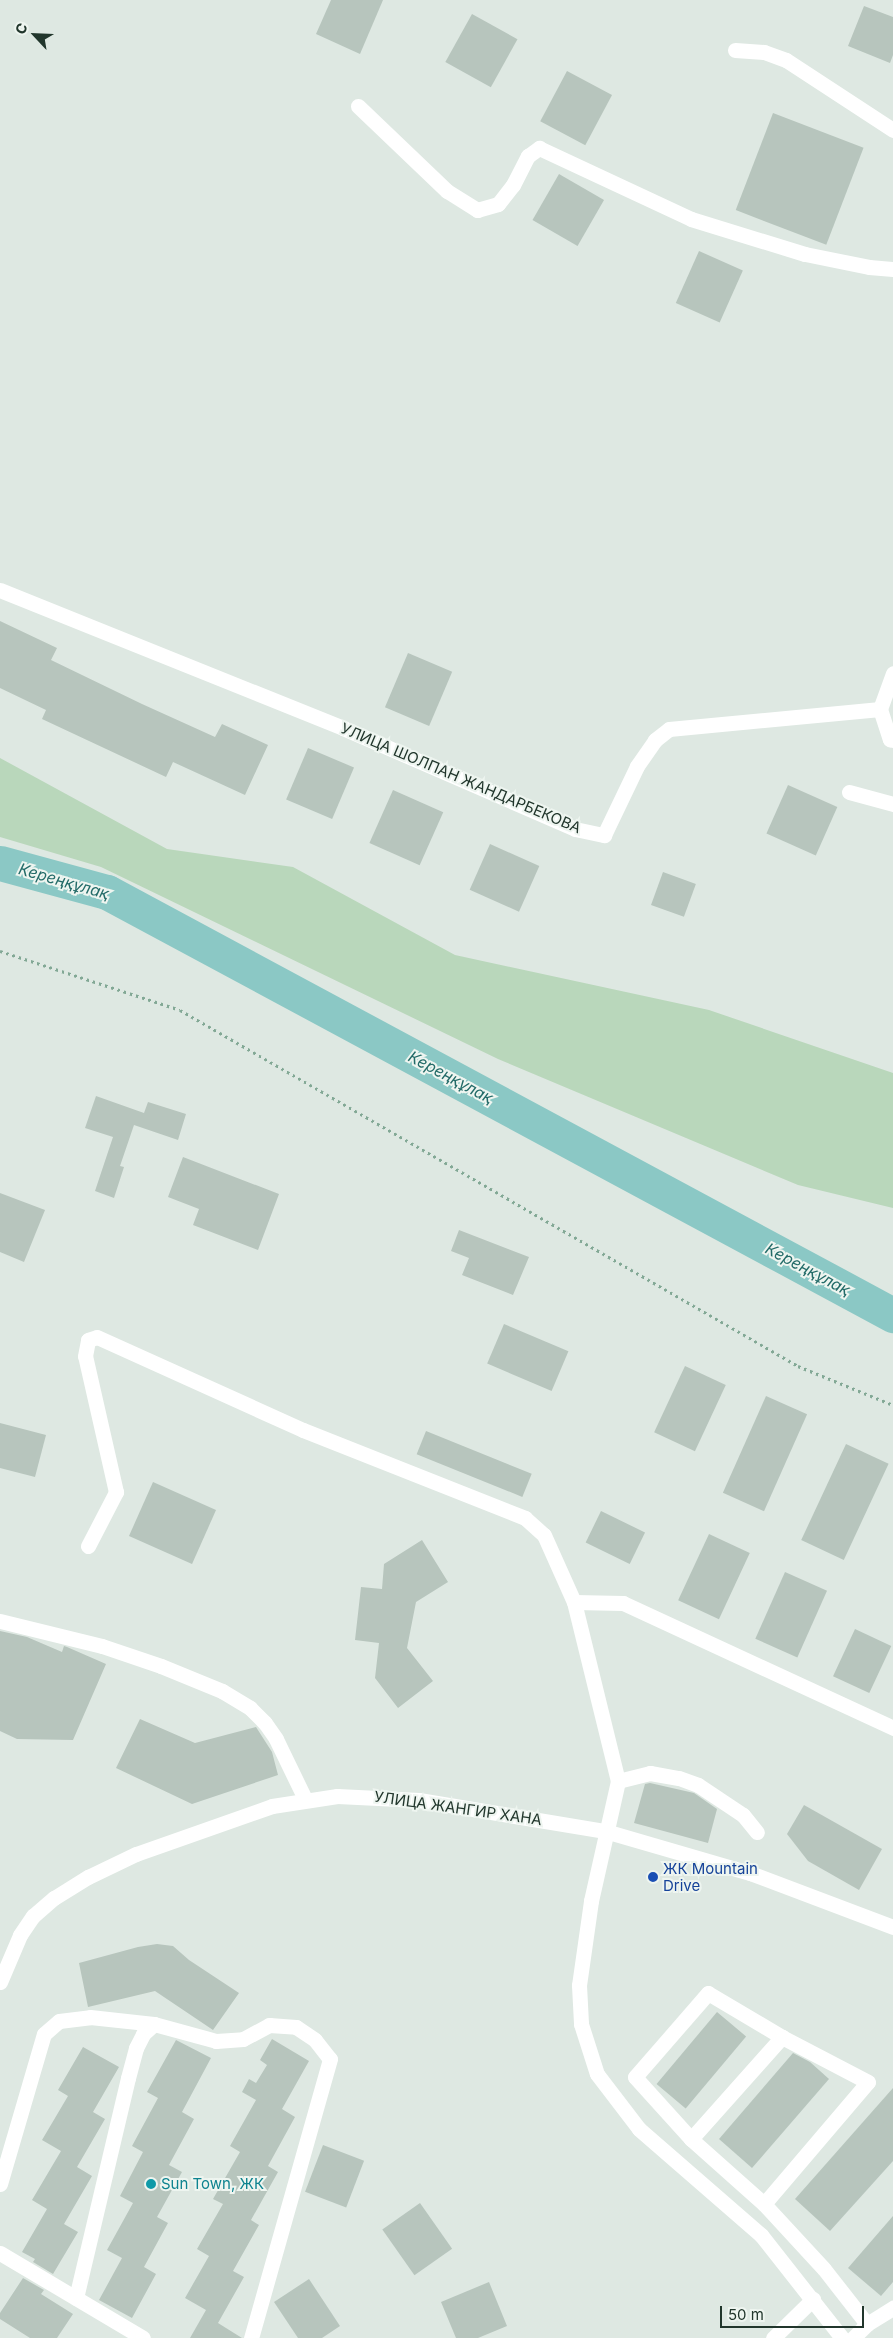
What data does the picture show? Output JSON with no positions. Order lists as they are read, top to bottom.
{
  "streets": {
    "street": ["УЛИЦА ШОЛПАН ЖАНДАРБЕКОВА", "УЛИЦА ЖАНГИР ХАНА"]
  },
  "water": ["Кереңқұлақ"],
  "places": ["ЖК Mountain Drive", "Sun Town, ЖК"],
  "scale_bar": "50 m",
  "north": "top left"
}
